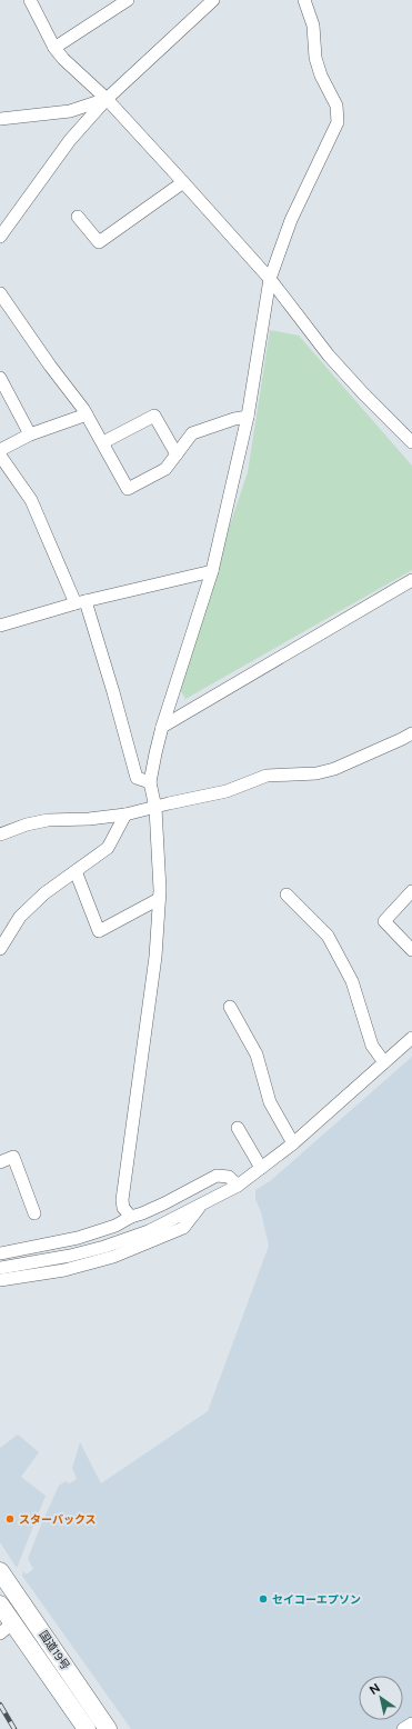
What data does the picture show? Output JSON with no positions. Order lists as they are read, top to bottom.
{
  "streets": {
    "highway": ["国道19号"]
  },
  "places": ["スターバックス", "セイコーエプソン"],
  "north": "top left"
}
